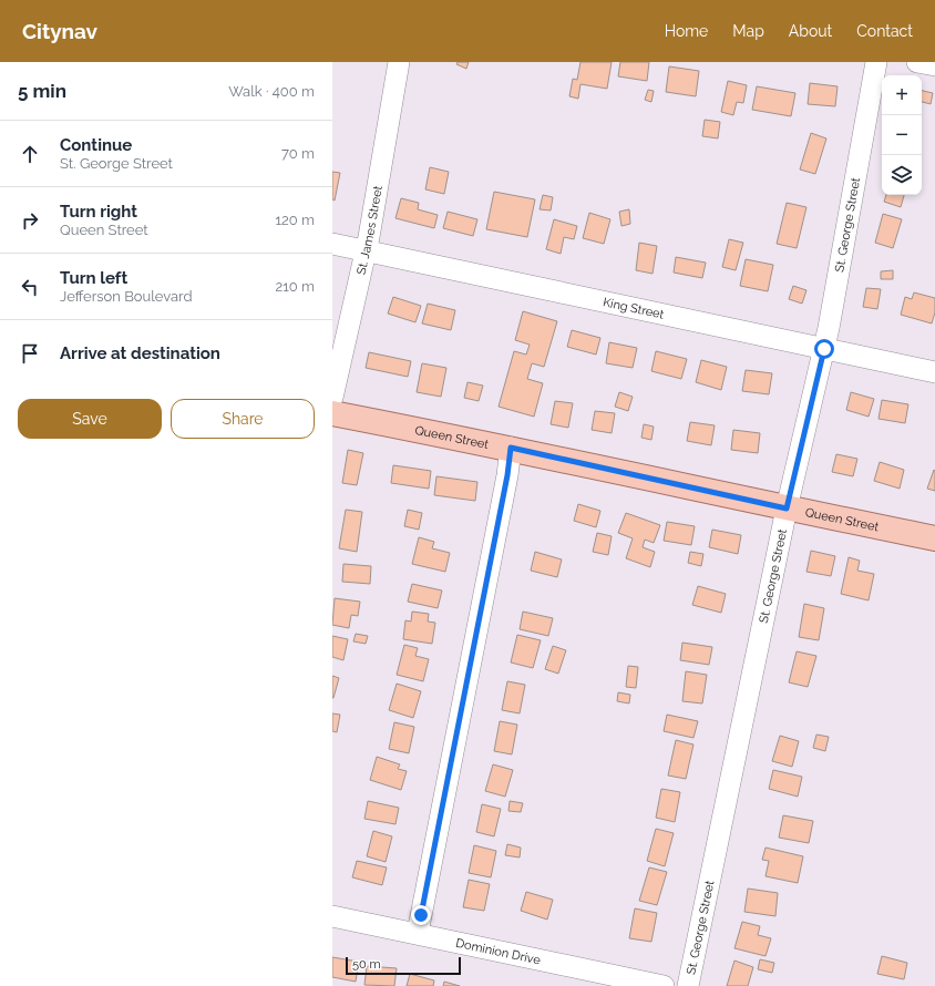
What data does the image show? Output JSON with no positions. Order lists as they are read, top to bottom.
{
  "streets": {
    "main road": ["Queen Street"],
    "street": [
      "St. George Street",
      "St. James Street",
      "King Street",
      "Dominion Drive"
    ]
  },
  "crossings": [
    ["St. George Street", "King Street"],
    ["St. George Street", "Queen Street"],
    ["St. James Street", "King Street"]
  ],
  "scale_bar": "50 m",
  "page": {
    "header": "Citynav",
    "nav": [
      "Home",
      "Map",
      "About",
      "Contact"
    ],
    "heading": ["5 min", "Walk · 400 m"],
    "map_buttons": ["+", "−"],
    "list": [
      ["Continue", "St. George Street", "70 m"],
      ["Turn right", "Queen Street", "120 m"],
      ["Turn left", "Jefferson Boulevard", "210 m"],
      "Arrive at destination"
    ],
    "buttons": ["Save", "Share"],
    "scale": "50 m"
  }
}
